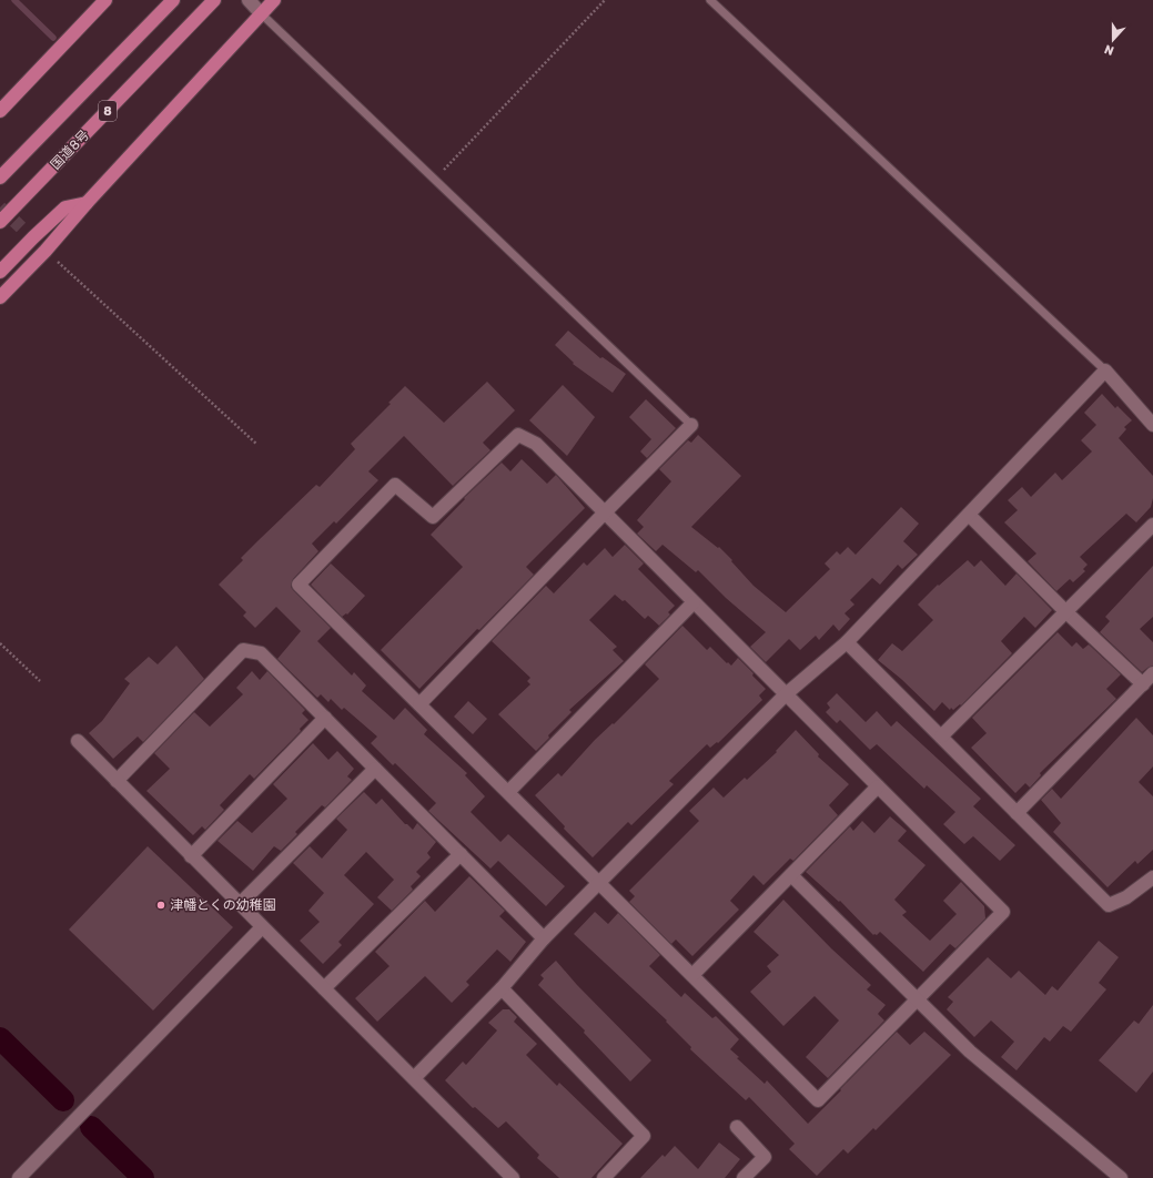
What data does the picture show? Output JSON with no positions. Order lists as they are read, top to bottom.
{
  "streets": {
    "highway": ["8", "国道8号"]
  },
  "places": ["津幡とくの幼稚園"],
  "north": "bottom"
}
